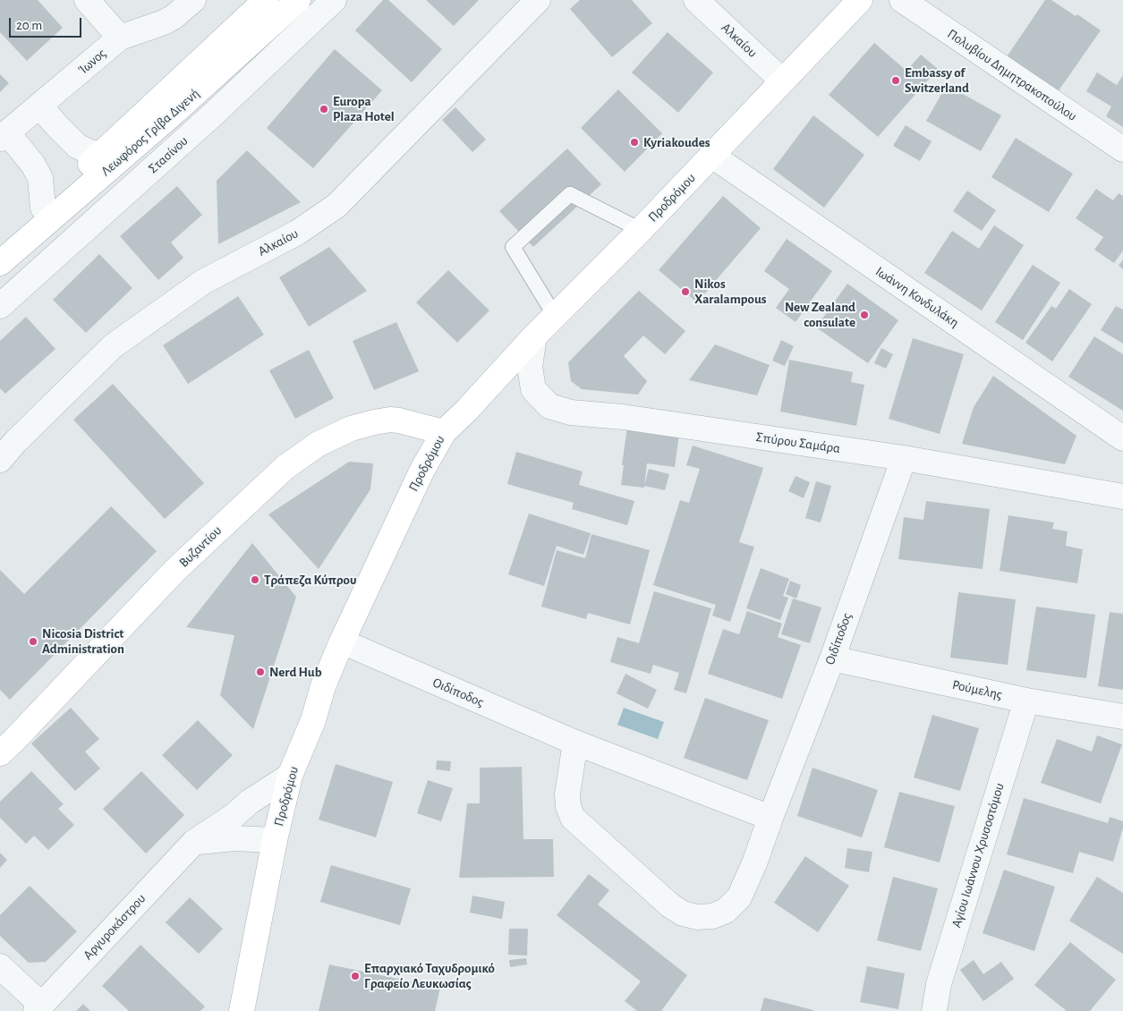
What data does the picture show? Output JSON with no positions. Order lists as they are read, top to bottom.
{
  "streets": {
    "main road": ["Λεωφόρος Γρίβα Διγενή", "Προδρόμου", "Βυζαντίου"],
    "street": [
      "Αλκαίου",
      "Ίωνος",
      "Πολυβίου Δημητρακοπούλου",
      "Στασίνου",
      "Ιωάννη Κονδυλάκη",
      "Σπύρου Σαμάρα",
      "Οιδίποδος",
      "Ρούμελης",
      "Αγίου Ιωάννου Χρυσοστόμου",
      "Αργυροκάστρου"
    ]
  },
  "crossings": [
    ["Αλκαίου", "Προδρόμου"],
    ["Προδρόμου", "Ιωάννη Κονδυλάκη"],
    ["Προδρόμου", "Σπύρου Σαμάρα"],
    ["Προδρόμου", "Βυζαντίου"],
    ["Προδρόμου", "Οιδίποδος"],
    ["Προδρόμου", "Αργυροκάστρου"],
    ["Σπύρου Σαμάρα", "Οιδίποδος"],
    ["Οιδίποδος", "Ρούμελης"],
    ["Ρούμελης", "Αγίου Ιωάννου Χρυσοστόμου"]
  ],
  "places": [
    "Embassy of Switzerland",
    "Europa Plaza Hotel",
    "Kyriakoudes",
    "Nikos Xaralampous",
    "New Zealand consulate",
    "Τράπεζα Κύπρου",
    "Nicosia District Administration",
    "Nerd Hub",
    "Επαρχιακό Ταχυδρομικό Γραφείο Λευκωσίας"
  ],
  "scale_bar": "20 m"
}
